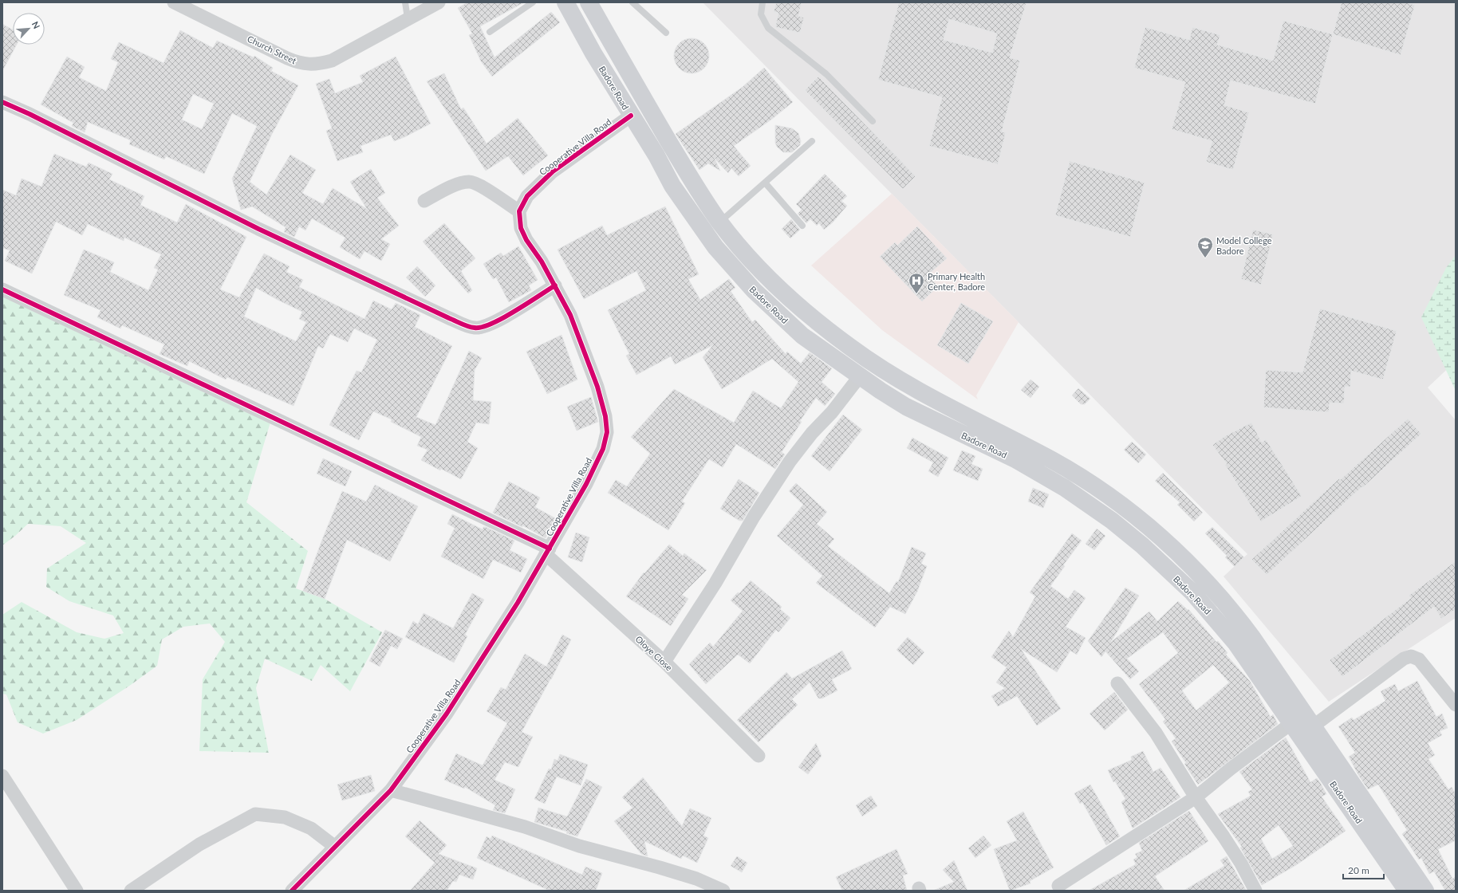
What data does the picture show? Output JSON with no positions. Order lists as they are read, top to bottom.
{
  "streets": {
    "main road": ["Badore Road"],
    "street": ["Church Street", "Cooperative Villa Road", "Oloye Close"]
  },
  "crossings": [
    ["Badore Road", "Cooperative Villa Road"],
    ["Cooperative Villa Road", "Oloye Close"]
  ],
  "places": {
    "school or university": ["Model College Badore"],
    "hospital": ["Primary Health Center, Badore"]
  },
  "scale_bar": "20 m",
  "north": "top right"
}
